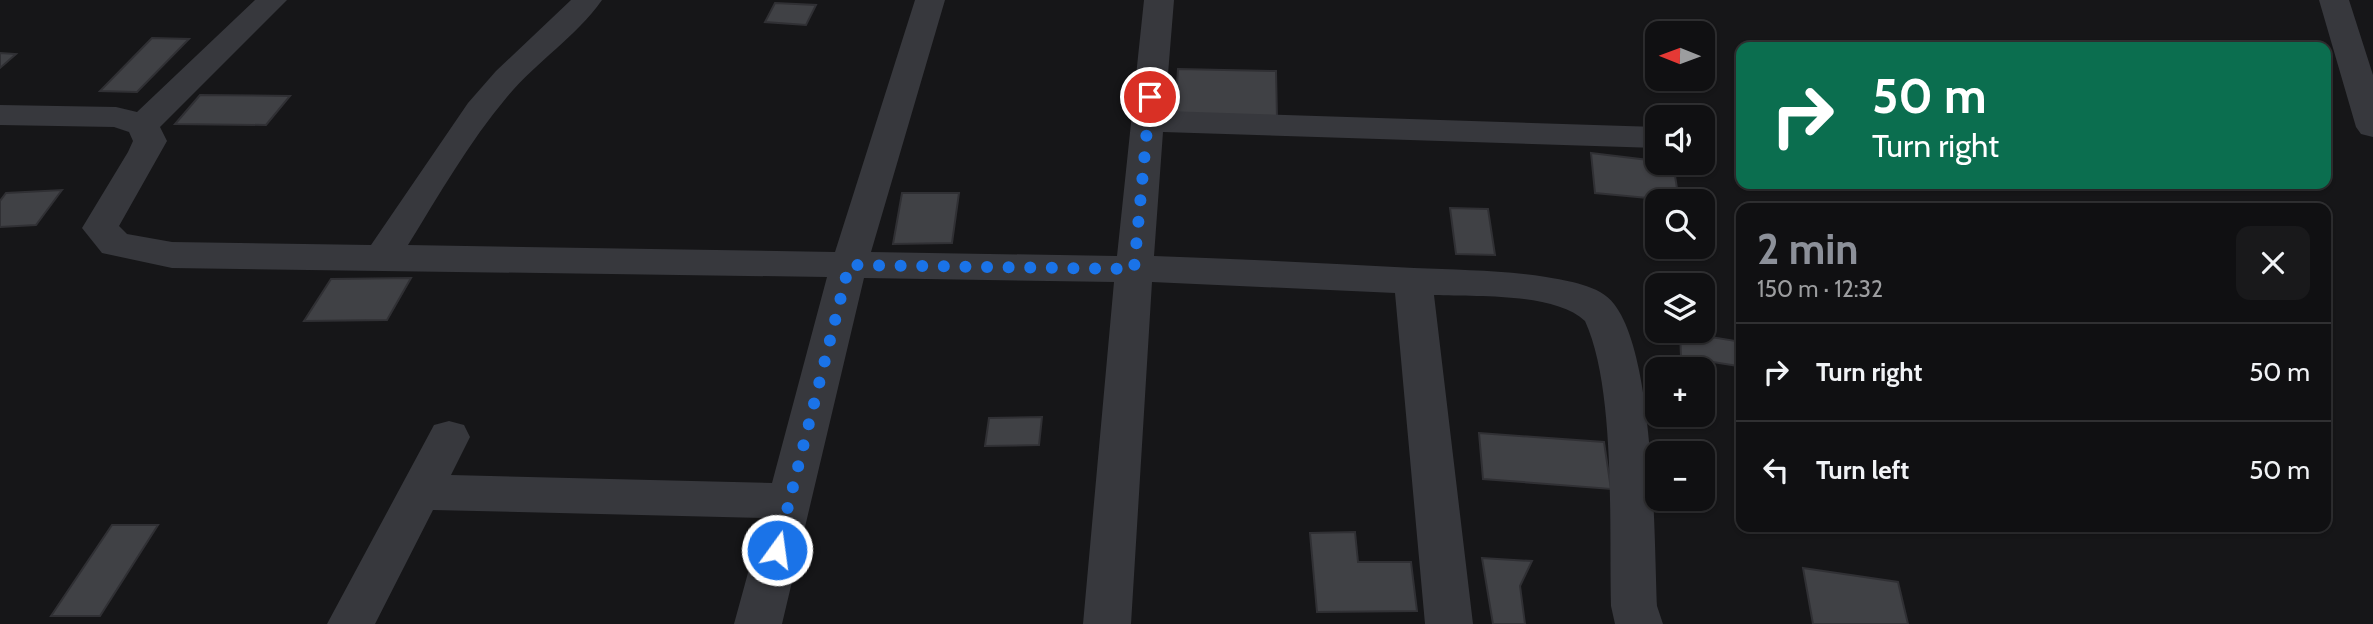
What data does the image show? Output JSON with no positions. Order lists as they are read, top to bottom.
{
  "north": "left",
  "page": {
    "map_buttons": ["+", "−"],
    "turn": ["50 m", "Turn right"],
    "heading": ["2 min", "150 m · 12:32"],
    "list": [
      {
        "name": "Turn right",
        "value": "50 m"
      },
      {
        "name": "Turn left",
        "value": "50 m"
      }
    ]
  }
}
